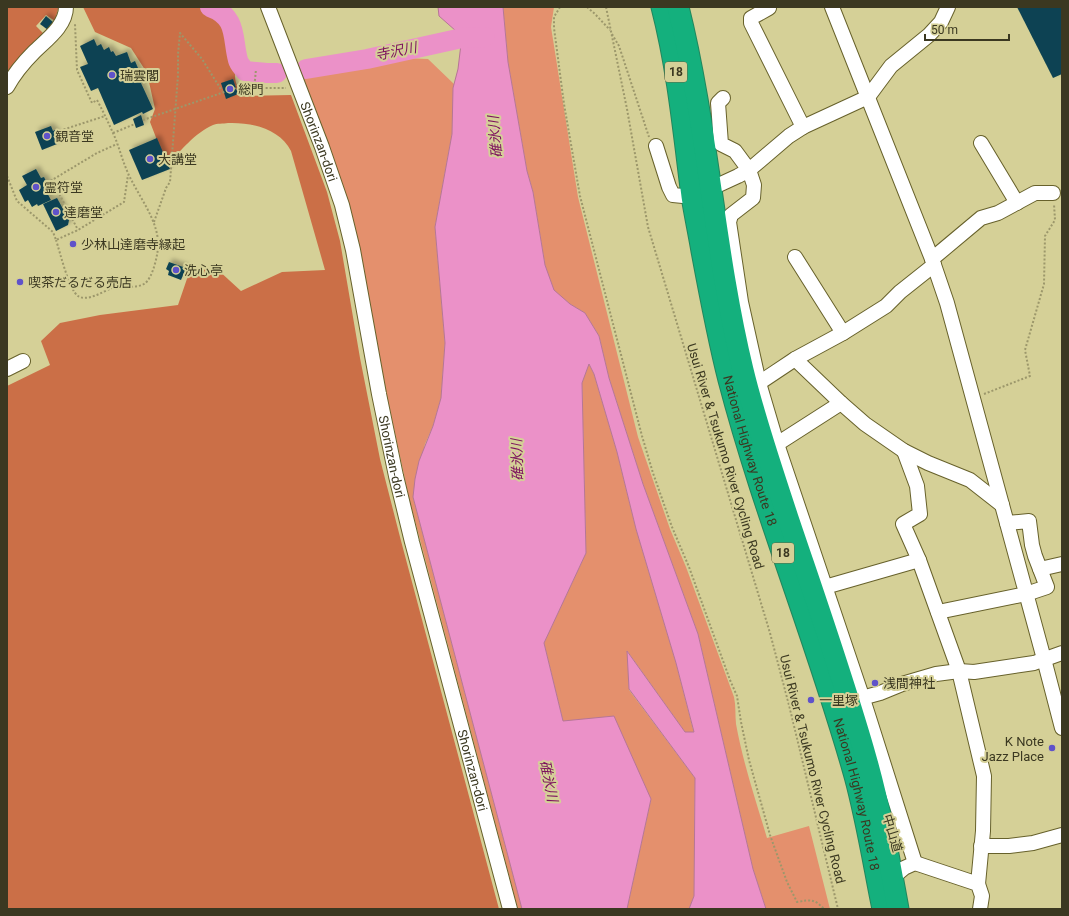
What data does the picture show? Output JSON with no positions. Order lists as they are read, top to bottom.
{
  "streets": {
    "highway": ["18", "National Highway Route 18", "中山道"],
    "street": ["Shorinzan-dori"],
    "path": ["Usui River & Tsukumo River Cycling Road"]
  },
  "crossings": [
    ["National Highway Route 18", "中山道"]
  ],
  "water": ["寺沢川", "碓氷川"],
  "places": [
    "瑞雲閣",
    "総門",
    "観音堂",
    "大講堂",
    "霊符堂",
    "達磨堂",
    "少林山達磨寺縁起",
    "洗心亭",
    "喫茶だるだる売店",
    "浅間神社",
    "一里塚",
    "K Note Jazz Place"
  ],
  "scale_bar": "50 m"
}
